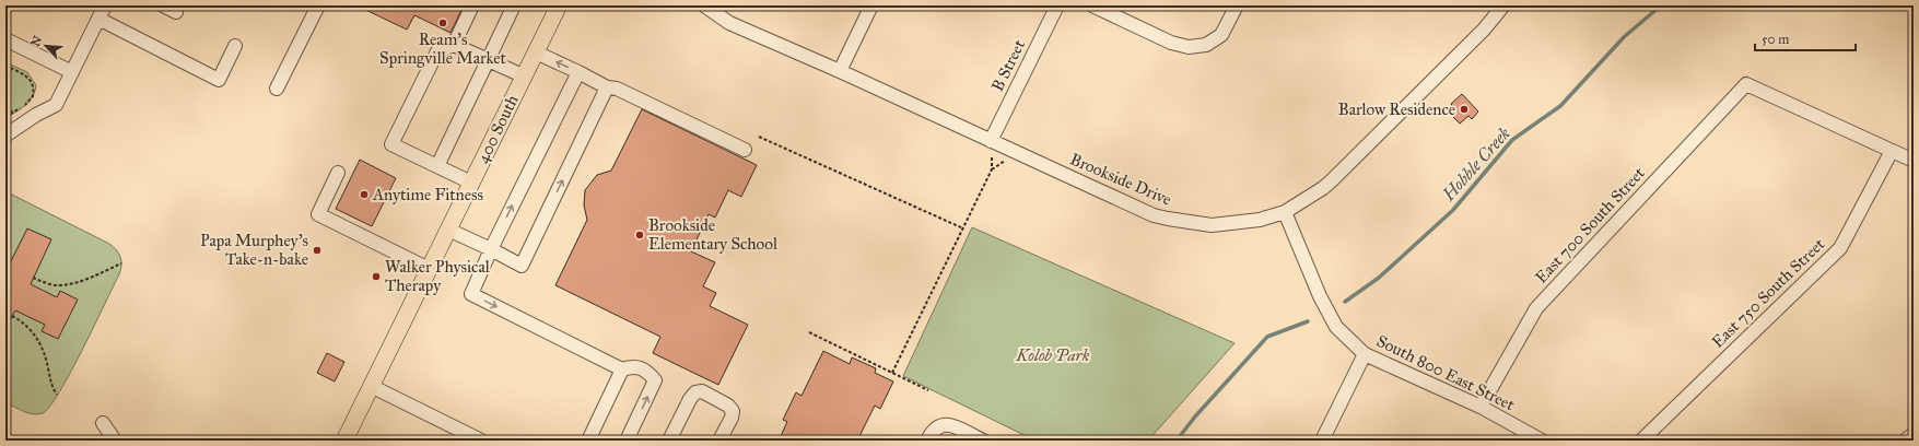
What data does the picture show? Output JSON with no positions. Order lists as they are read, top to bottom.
{
  "streets": {
    "main road": ["400 South"],
    "street": [
      "B Street",
      "Brookside Drive",
      "East 700 South Street",
      "East 750 South Street",
      "South 800 East Street"
    ]
  },
  "crossings": [
    ["B Street", "Brookside Drive"],
    ["Brookside Drive", "South 800 East Street"],
    ["East 700 South Street", "East 750 South Street"],
    ["East 700 South Street", "South 800 East Street"]
  ],
  "water": ["Hobble Creek"],
  "parks": ["Kolob Park"],
  "places": [
    "Ream's Springville Market",
    "Barlow Residence",
    "Anytime Fitness",
    "Brookside Elementary School",
    "Papa Murphey's Take-n-bake",
    "Walker Physical Therapy"
  ],
  "scale_bar": "50 m",
  "north": "top left"
}
